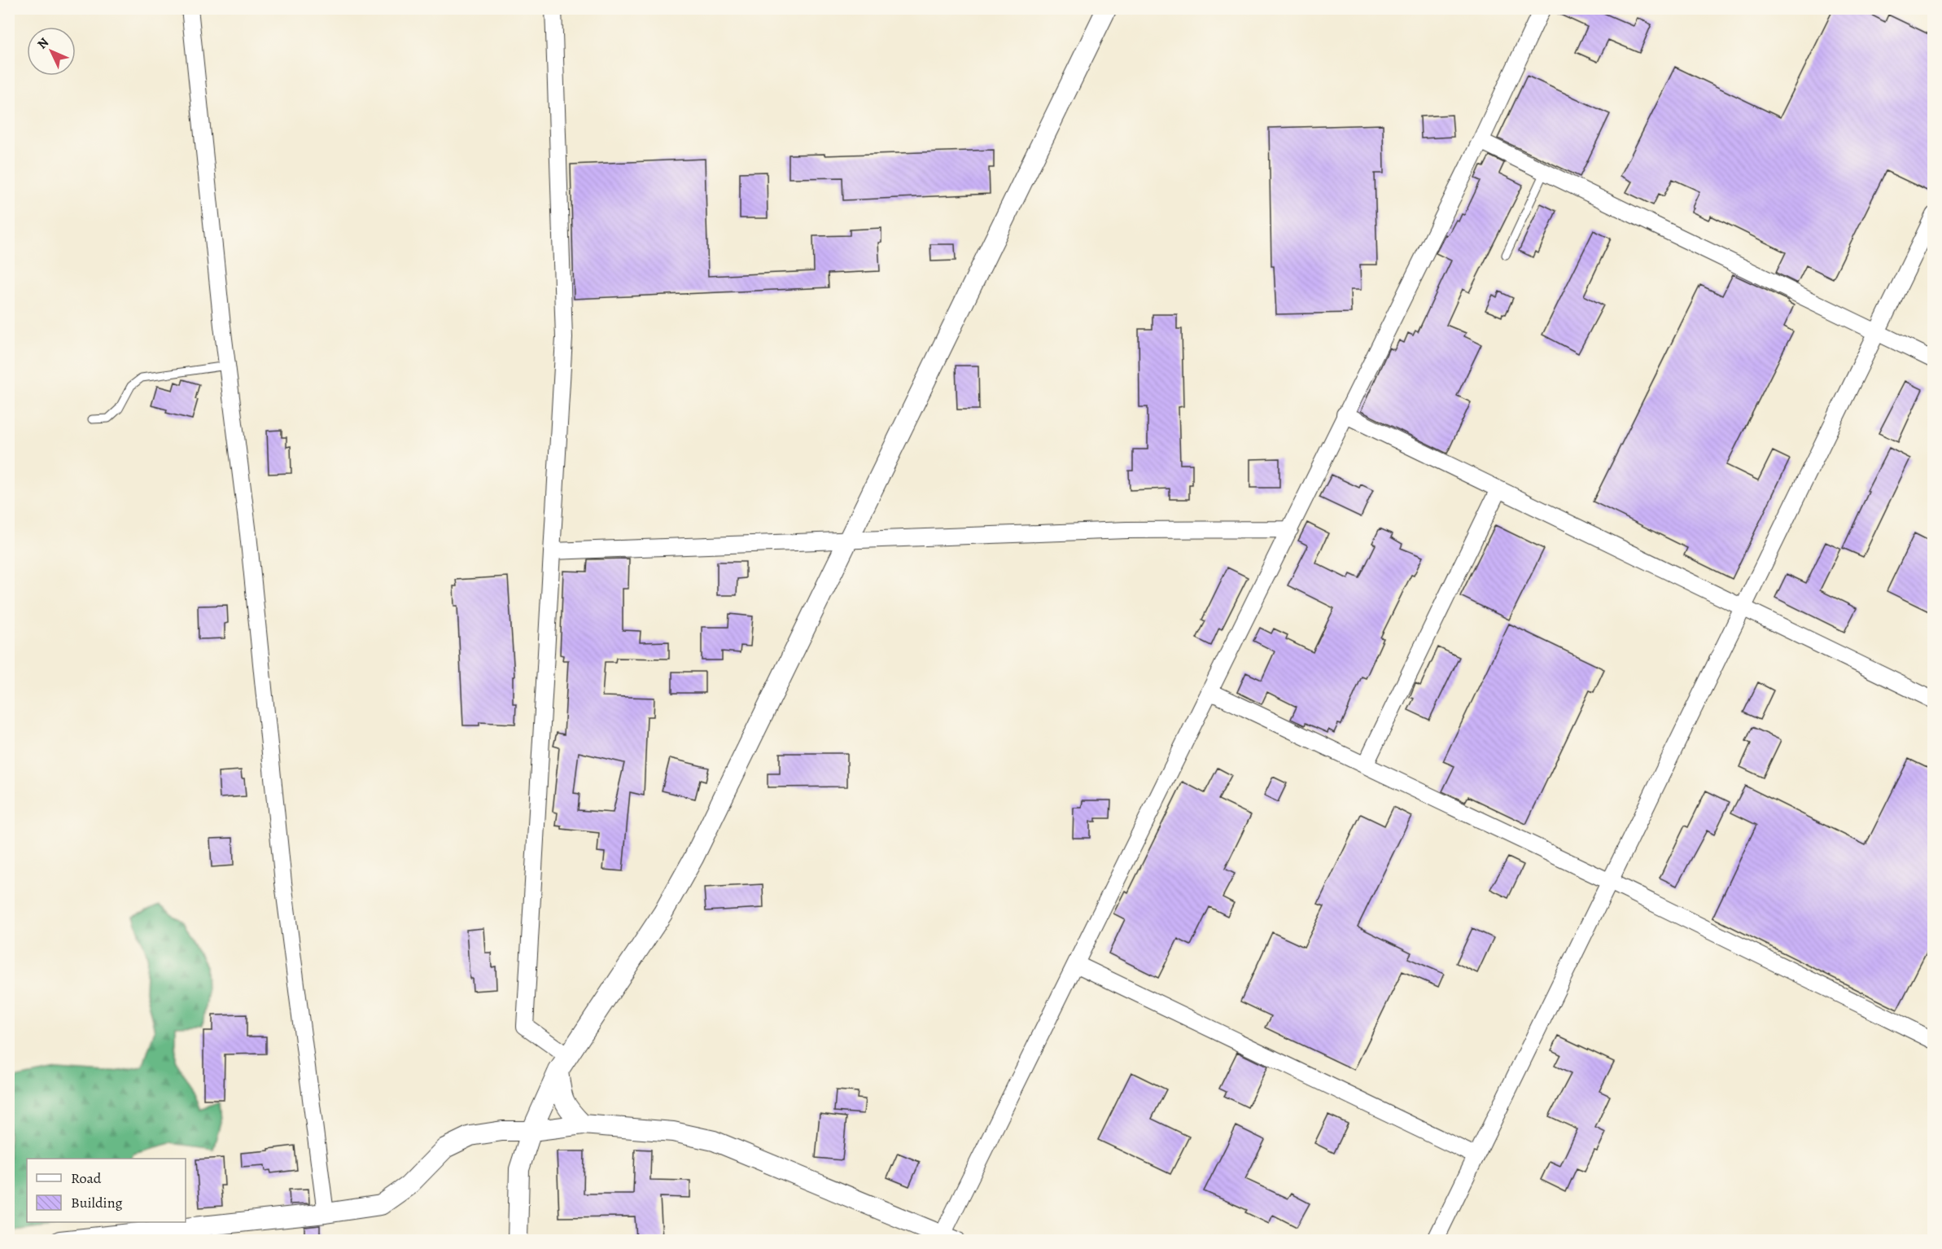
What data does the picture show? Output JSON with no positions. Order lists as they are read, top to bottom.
{
  "legend": ["Road", "Building"],
  "north": "top left"
}
